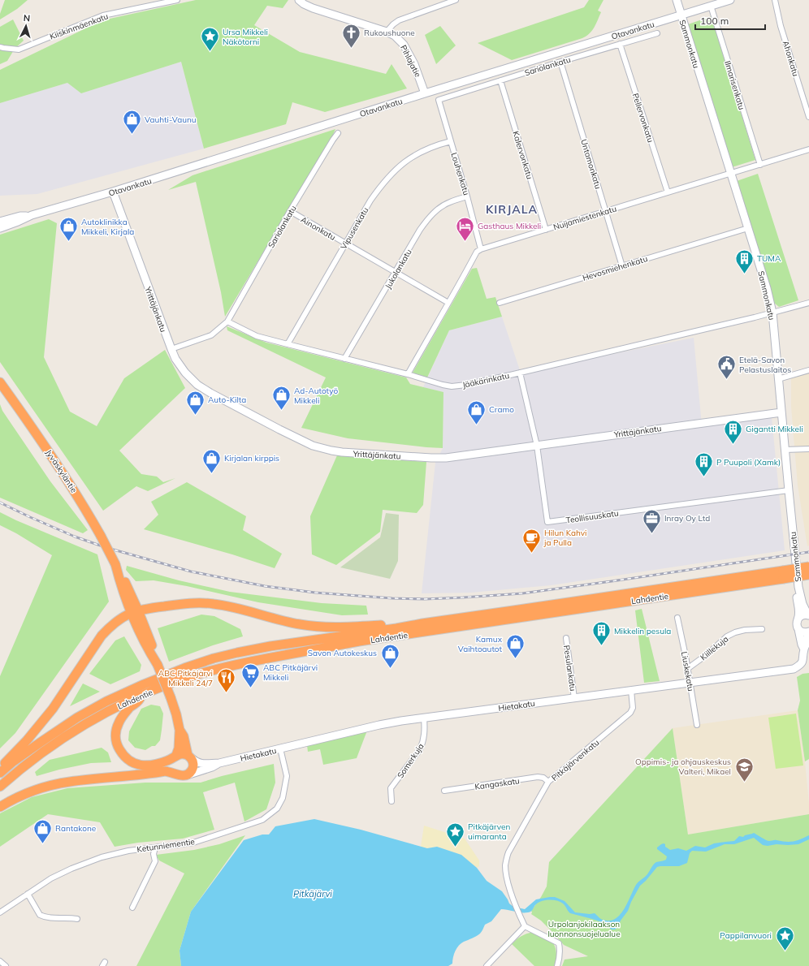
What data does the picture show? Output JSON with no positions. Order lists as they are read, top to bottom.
{
  "streets": {
    "highway": ["Jyväskyläntie", "Lahdentie"],
    "street": [
      "Kiiskinmäenkatu",
      "Otavankatu",
      "Sammonkatu",
      "Ahonkatu",
      "Pihlajatie",
      "Sariolankatu",
      "Ilmarisenkatu",
      "Pellervonkatu",
      "Kalervonkatu",
      "Untamonkatu",
      "Louhenkatu",
      "Nuijamiestenkatu",
      "Ainonkatu",
      "Vipusenkatu",
      "Hevosmiehenkatu",
      "Jukolankatu",
      "Yrittäjänkatu",
      "Jääkärinkatu",
      "Teollisuuskatu",
      "Kiillekuja",
      "Pesulankatu",
      "Liuskekatu",
      "Hietakatu",
      "Pitkäjärvenkatu",
      "Somerkuja",
      "Kangaskatu",
      "Ketunniementie"
    ]
  },
  "crossings": [
    ["Otavankatu", "Sammonkatu"],
    ["Otavankatu", "Pihlajatie"],
    ["Otavankatu", "Ilmarisenkatu"],
    ["Otavankatu", "Yrittäjänkatu"],
    ["Sammonkatu", "Nuijamiestenkatu"],
    ["Sammonkatu", "Hevosmiehenkatu"],
    ["Sammonkatu", "Yrittäjänkatu"],
    ["Sammonkatu", "Jääkärinkatu"],
    ["Sammonkatu", "Teollisuuskatu"],
    ["Sariolankatu", "Pellervonkatu"],
    ["Sariolankatu", "Kalervonkatu"],
    ["Sariolankatu", "Untamonkatu"],
    ["Sariolankatu", "Louhenkatu"],
    ["Sariolankatu", "Ainonkatu"],
    ["Sariolankatu", "Jääkärinkatu"],
    ["Ilmarisenkatu", "Nuijamiestenkatu"],
    ["Pellervonkatu", "Nuijamiestenkatu"],
    ["Kalervonkatu", "Nuijamiestenkatu"],
    ["Untamonkatu", "Nuijamiestenkatu"],
    ["Untamonkatu", "Hevosmiehenkatu"],
    ["Louhenkatu", "Nuijamiestenkatu"],
    ["Louhenkatu", "Vipusenkatu"],
    ["Louhenkatu", "Jukolankatu"],
    ["Ainonkatu", "Vipusenkatu"],
    ["Ainonkatu", "Jukolankatu"],
    ["Vipusenkatu", "Jääkärinkatu"],
    ["Jukolankatu", "Jääkärinkatu"],
    ["Yrittäjänkatu", "Teollisuuskatu"],
    ["Jääkärinkatu", "Teollisuuskatu"],
    ["Jyväskyläntie", "Hietakatu"],
    ["Kiillekuja", "Liuskekatu"],
    ["Pesulankatu", "Hietakatu"],
    ["Liuskekatu", "Hietakatu"],
    ["Hietakatu", "Pitkäjärvenkatu"],
    ["Hietakatu", "Somerkuja"],
    ["Hietakatu", "Ketunniementie"],
    ["Pitkäjärvenkatu", "Kangaskatu"]
  ],
  "districts": ["KIRJALA"],
  "water": ["Pitkäjärvi"],
  "parks": ["Urpolanjokilaakson luonnonsuojelualue"],
  "places": {
    "church": ["Rukoushuone"],
    "place": ["Ursa Mikkeli Näkötorni", "Pitkäjärven uimaranta", "Pappilanvuori"],
    "shop": [
      "Vauhti-Vaunu",
      "Autoklinikka Mikkeli, Kirjala",
      "Ad-Autotyö Mikkeli",
      "Auto-Kilta",
      "Cramo",
      "Kirjalan kirppis",
      "Kamux Vaihtoautot",
      "Savon Autokeskus",
      "Rantakone"
    ],
    "hotel": ["Gasthaus Mikkeli"],
    "building": [
      "TUMA",
      "Gigantti Mikkeli",
      "P Puupoli (Xamk)",
      "Mikkelin pesula"
    ],
    "public building": ["Etelä-Savon Pelastuslaitos"],
    "office": ["Inray Oy Ltd"],
    "cafe": ["Hilun Kahvi ja Pulla"],
    "supermarket": ["ABC Pitkäjärvi Mikkeli"],
    "restaurant": ["ABC Pitkäjärvi Mikkeli 24/7"],
    "school or university": ["Oppimis- ja ohjauskeskus Valteri, Mikael"]
  },
  "scale_bar": "100 m",
  "north": "top"
}
